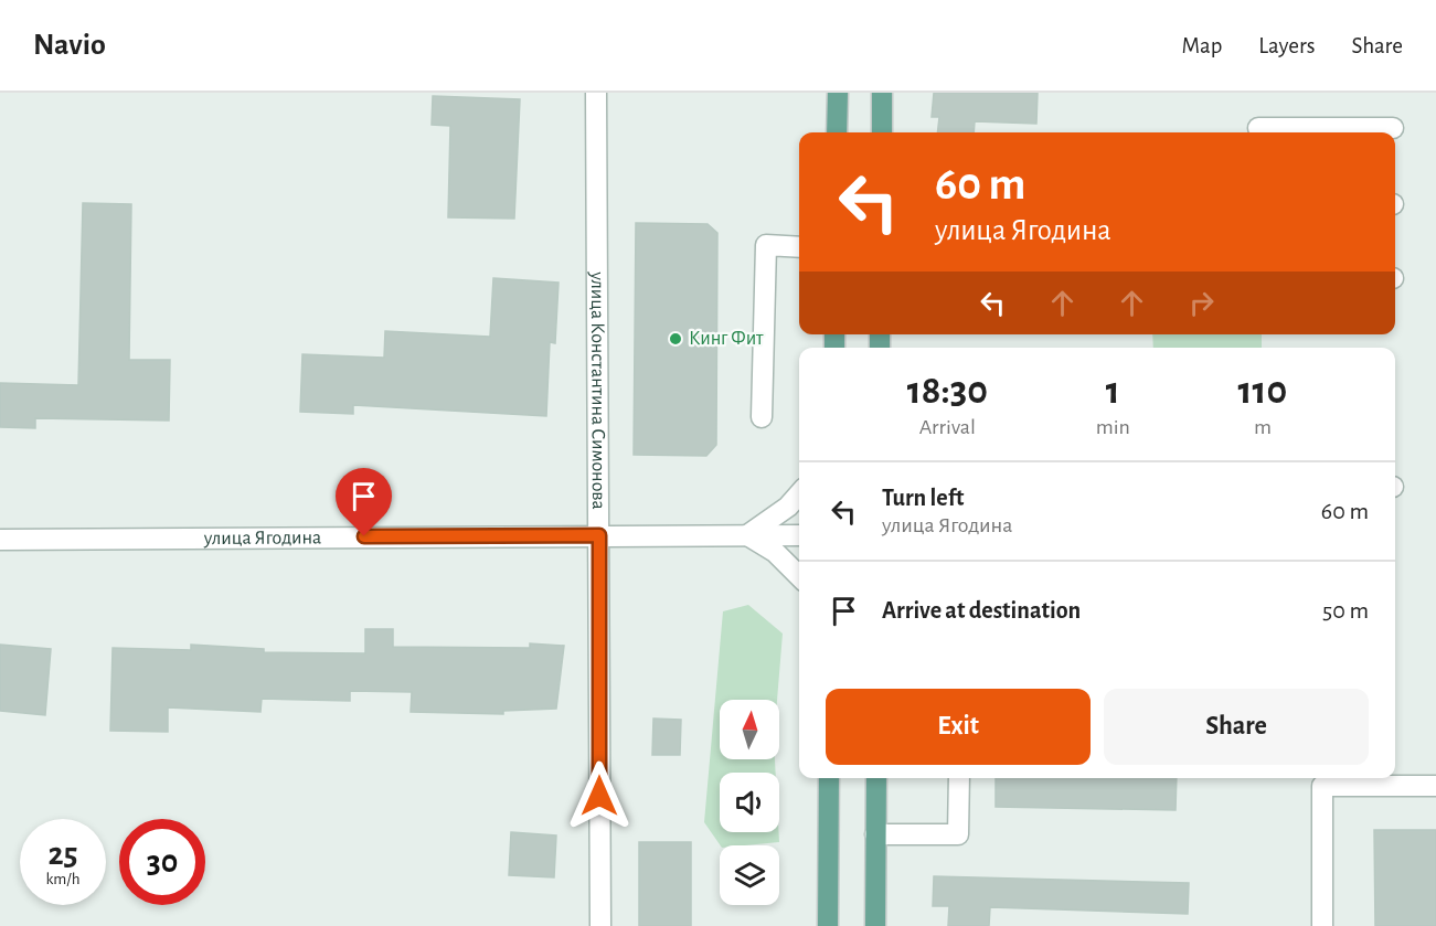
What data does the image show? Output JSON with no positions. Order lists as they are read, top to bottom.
{
  "streets": {
    "street": ["улица Константина Симонова", "улица Ягодина"]
  },
  "crossings": [
    ["улица Константина Симонова", "улица Ягодина"]
  ],
  "places": ["Кинг Фит"],
  "north": "top",
  "page": {
    "header": "Navio",
    "nav": ["Map", "Layers", "Share"],
    "turn": ["60 m", "улица Ягодина"],
    "eta": [
      "18:30",
      "Arrival",
      "1",
      "min",
      "110",
      "m"
    ],
    "list": [
      {
        "name": "Turn left",
        "note": "улица Ягодина",
        "value": "60 m"
      },
      {
        "name": "Arrive at destination",
        "value": "50 m"
      }
    ],
    "buttons": ["Exit", "Share"],
    "speed": "25 km/h",
    "limit": "30"
  }
}
